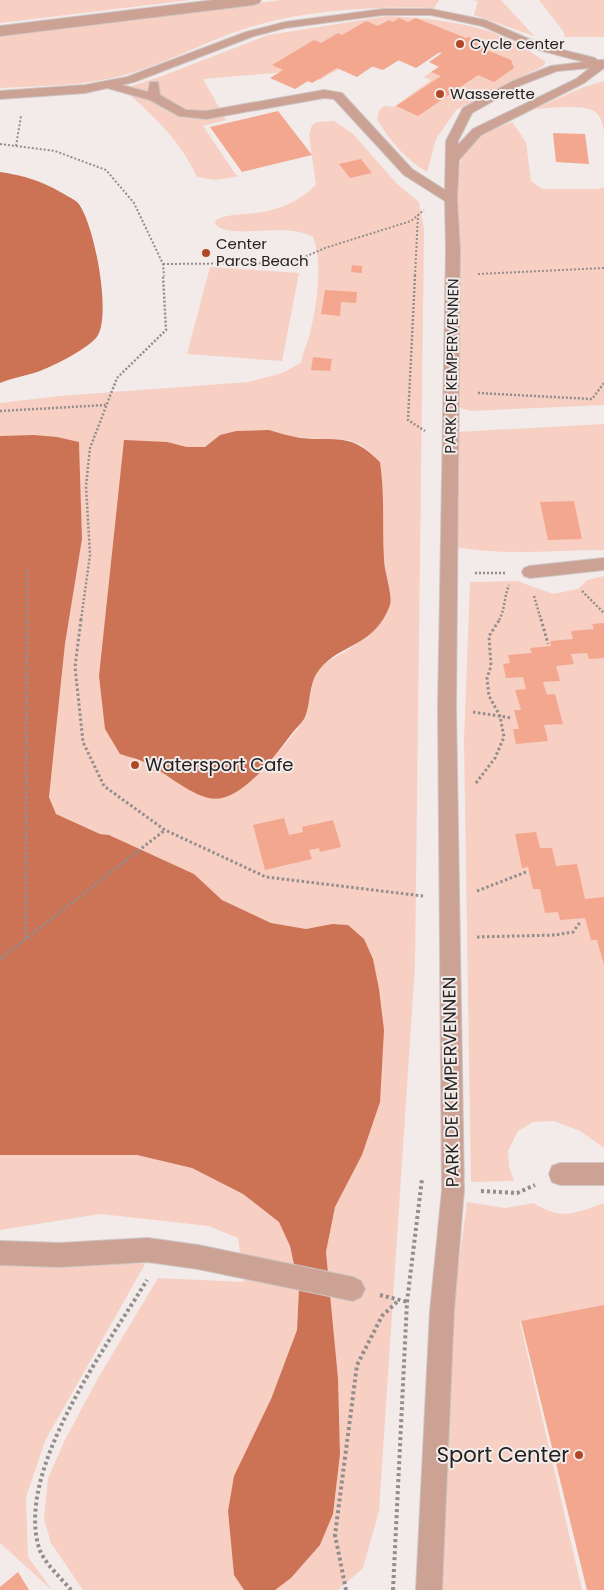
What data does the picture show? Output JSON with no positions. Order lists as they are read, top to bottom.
{
  "streets": {
    "lane": ["PARK DE KEMPERVENNEN"]
  },
  "places": [
    "Cycle center",
    "Wasserette",
    "Center Parcs Beach",
    "Watersport Cafe",
    "Sport Center"
  ]
}
